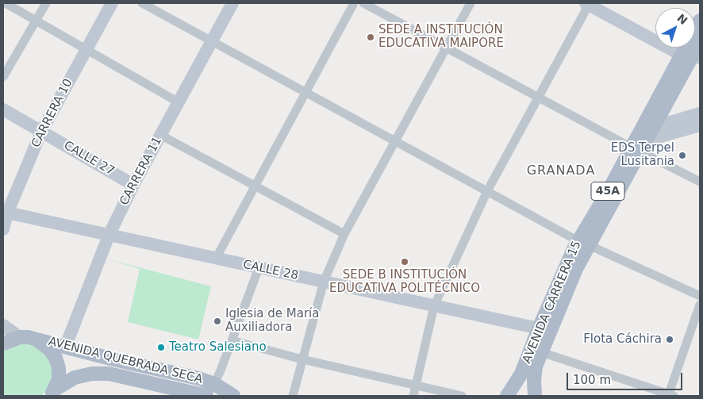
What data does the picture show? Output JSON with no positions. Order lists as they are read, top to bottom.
{
  "streets": {
    "main road": ["45A", "AVENIDA CARRERA 15", "AVENIDA QUEBRADA SECA"],
    "street": [
      "CARRERA 10",
      "CALLE 27",
      "CARRERA 11",
      "CALLE 28"
    ]
  },
  "crossings": [
    ["CARRERA 10", "CALLE 27"],
    ["CARRERA 10", "CALLE 28"],
    ["CALLE 27", "CARRERA 11"],
    ["CARRERA 11", "CALLE 28"],
    ["CARRERA 11", "AVENIDA QUEBRADA SECA"],
    ["CALLE 28", "AVENIDA CARRERA 15"]
  ],
  "districts": ["GRANADA"],
  "places": [
    "SEDE A INSTITUCIÓN EDUCATIVA MAIPORE",
    "EDS Terpel Lusitania",
    "SEDE B INSTITUCIÓN EDUCATIVA POLITÉCNICO",
    "Iglesia de María Auxiliadora",
    "Flota Cáchira",
    "Teatro Salesiano"
  ],
  "scale_bar": "100 m",
  "north": "top right"
}
